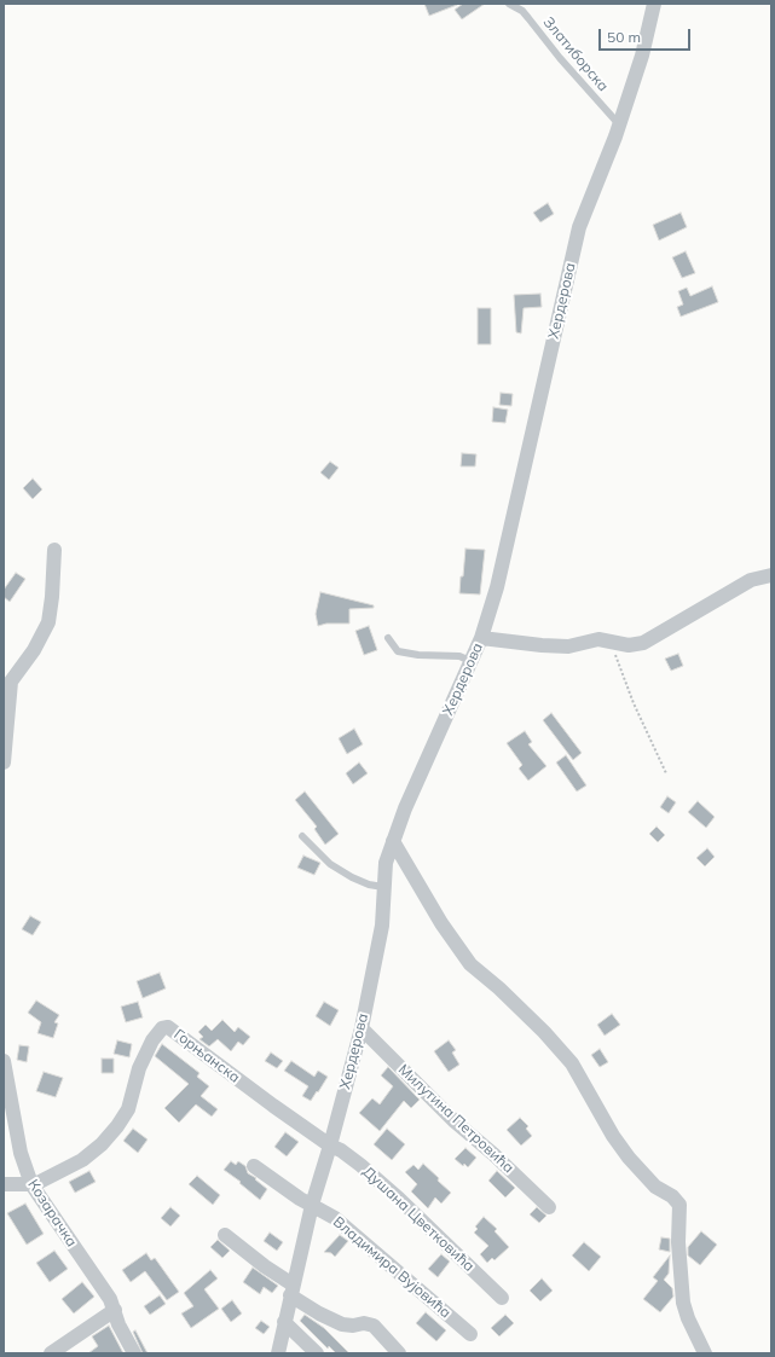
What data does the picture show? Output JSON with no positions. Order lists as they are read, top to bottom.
{
  "streets": {
    "street": [
      "Хердерова",
      "Горњанска",
      "Милутина Петровића",
      "Козарачка",
      "Душана Цветковића",
      "Владимира Вујовића"
    ],
    "lane": ["Златиборска"]
  },
  "crossings": [
    ["Златиборска", "Хердерова"],
    ["Хердерова", "Горњанска"],
    ["Хердерова", "Милутина Петровића"],
    ["Хердерова", "Душана Цветковића"],
    ["Хердерова", "Владимира Вујовића"],
    ["Горњанска", "Козарачка"],
    ["Горњанска", "Душана Цветковића"]
  ],
  "scale_bar": "50 m"
}
